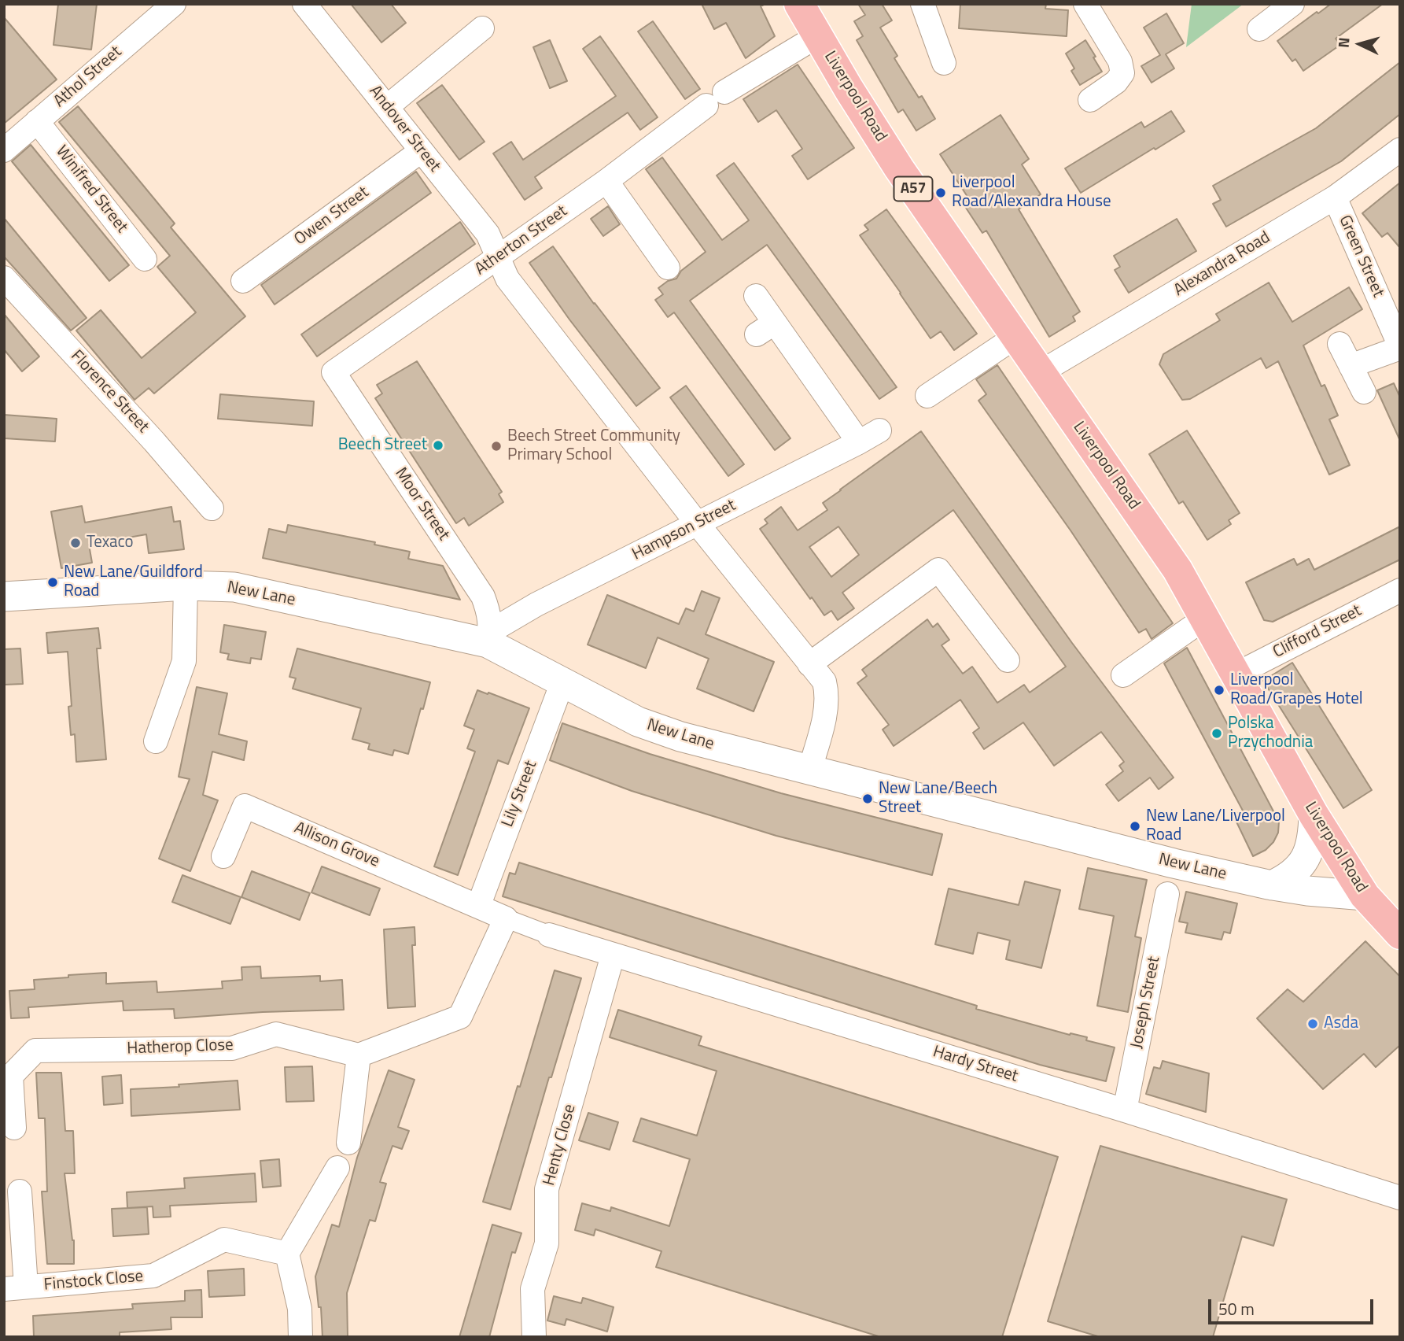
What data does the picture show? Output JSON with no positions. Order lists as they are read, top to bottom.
{
  "streets": {
    "main road": ["Liverpool Road", "A57"],
    "street": [
      "Athol Street",
      "Andover Street",
      "Winifred Street",
      "Owen Street",
      "Atherton Street",
      "Green Street",
      "Alexandra Road",
      "Florence Street",
      "Moor Street",
      "Hampson Street",
      "New Lane",
      "Clifford Street",
      "Lily Street",
      "Allison Grove",
      "Joseph Street",
      "Hatherop Close",
      "Hardy Street",
      "Henty Close",
      "Finstock Close"
    ]
  },
  "crossings": [
    ["Athol Street", "Winifred Street"],
    ["Liverpool Road", "Atherton Street"],
    ["Liverpool Road", "Alexandra Road"],
    ["Liverpool Road", "New Lane"],
    ["Liverpool Road", "Clifford Street"],
    ["Andover Street", "Owen Street"],
    ["Andover Street", "Atherton Street"],
    ["Atherton Street", "Moor Street"],
    ["Green Street", "Alexandra Road"],
    ["Moor Street", "Hampson Street"],
    ["Moor Street", "New Lane"],
    ["Hampson Street", "New Lane"],
    ["New Lane", "Lily Street"],
    ["Lily Street", "Allison Grove"],
    ["Joseph Street", "Hardy Street"],
    ["Hardy Street", "Henty Close"]
  ],
  "places": [
    "Liverpool Road/Alexandra House",
    "Beech Street",
    "Beech Street Community Primary School",
    "Texaco",
    "New Lane/Guildford Road",
    "Liverpool Road/Grapes Hotel",
    "Polska Przychodnia",
    "New Lane/Beech Street",
    "New Lane/Liverpool Road",
    "Asda"
  ],
  "scale_bar": "50 m",
  "north": "left"
}
